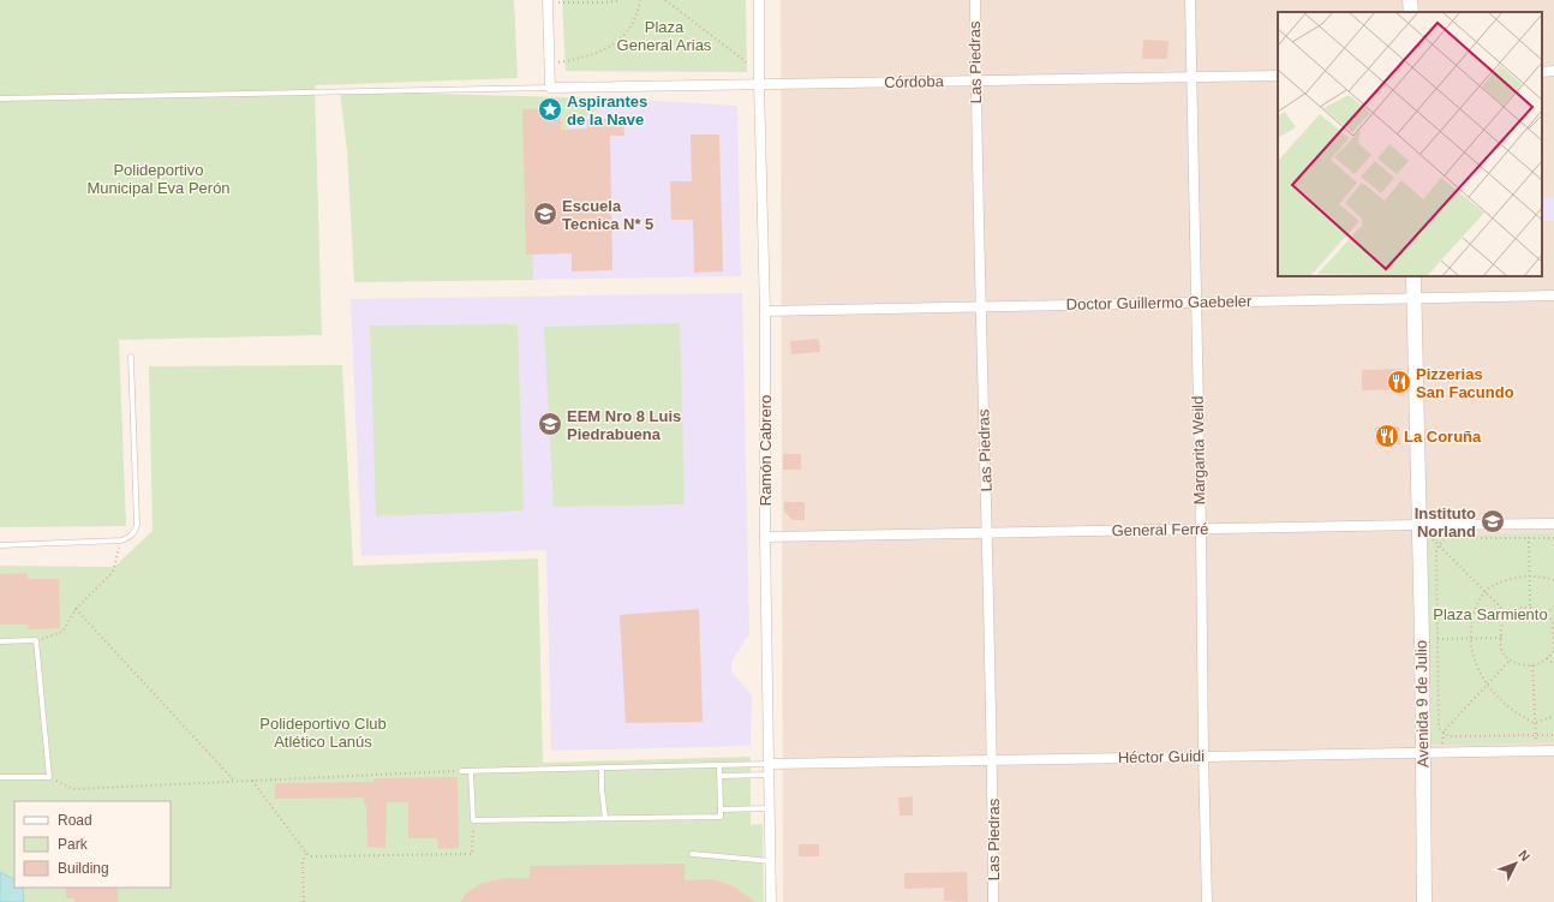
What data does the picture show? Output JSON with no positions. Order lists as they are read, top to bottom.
{
  "streets": {
    "street": [
      "Las Piedras",
      "Córdoba",
      "Doctor Guillermo Gaebeler",
      "Ramón Cabrero",
      "Margarita Weild",
      "General Ferré",
      "Avenida 9 de Julio",
      "Héctor Guidi"
    ]
  },
  "crossings": [
    ["Las Piedras", "Córdoba"],
    ["Las Piedras", "Doctor Guillermo Gaebeler"],
    ["Las Piedras", "General Ferré"],
    ["Las Piedras", "Héctor Guidi"],
    ["Córdoba", "Ramón Cabrero"],
    ["Córdoba", "Margarita Weild"],
    ["Doctor Guillermo Gaebeler", "Ramón Cabrero"],
    ["Doctor Guillermo Gaebeler", "Margarita Weild"],
    ["Doctor Guillermo Gaebeler", "Avenida 9 de Julio"],
    ["Ramón Cabrero", "General Ferré"],
    ["Ramón Cabrero", "Héctor Guidi"],
    ["Margarita Weild", "General Ferré"],
    ["Margarita Weild", "Héctor Guidi"],
    ["General Ferré", "Avenida 9 de Julio"],
    ["Avenida 9 de Julio", "Héctor Guidi"]
  ],
  "parks": [
    "Plaza General Arias",
    "Polideportivo Municipal Eva Perón",
    "Plaza Sarmiento",
    "Polideportivo Club Atlético Lanús"
  ],
  "places": {
    "place": ["Aspirantes de la Nave"],
    "school or university": ["Escuela Tecnica N* 5", "EEM Nro 8 Luis Piedrabuena", "Instituto Norland"],
    "restaurant": ["Pizzerias San Facundo", "La Coruña"]
  },
  "legend": ["Road", "Park", "Building"],
  "north": "top right"
}
